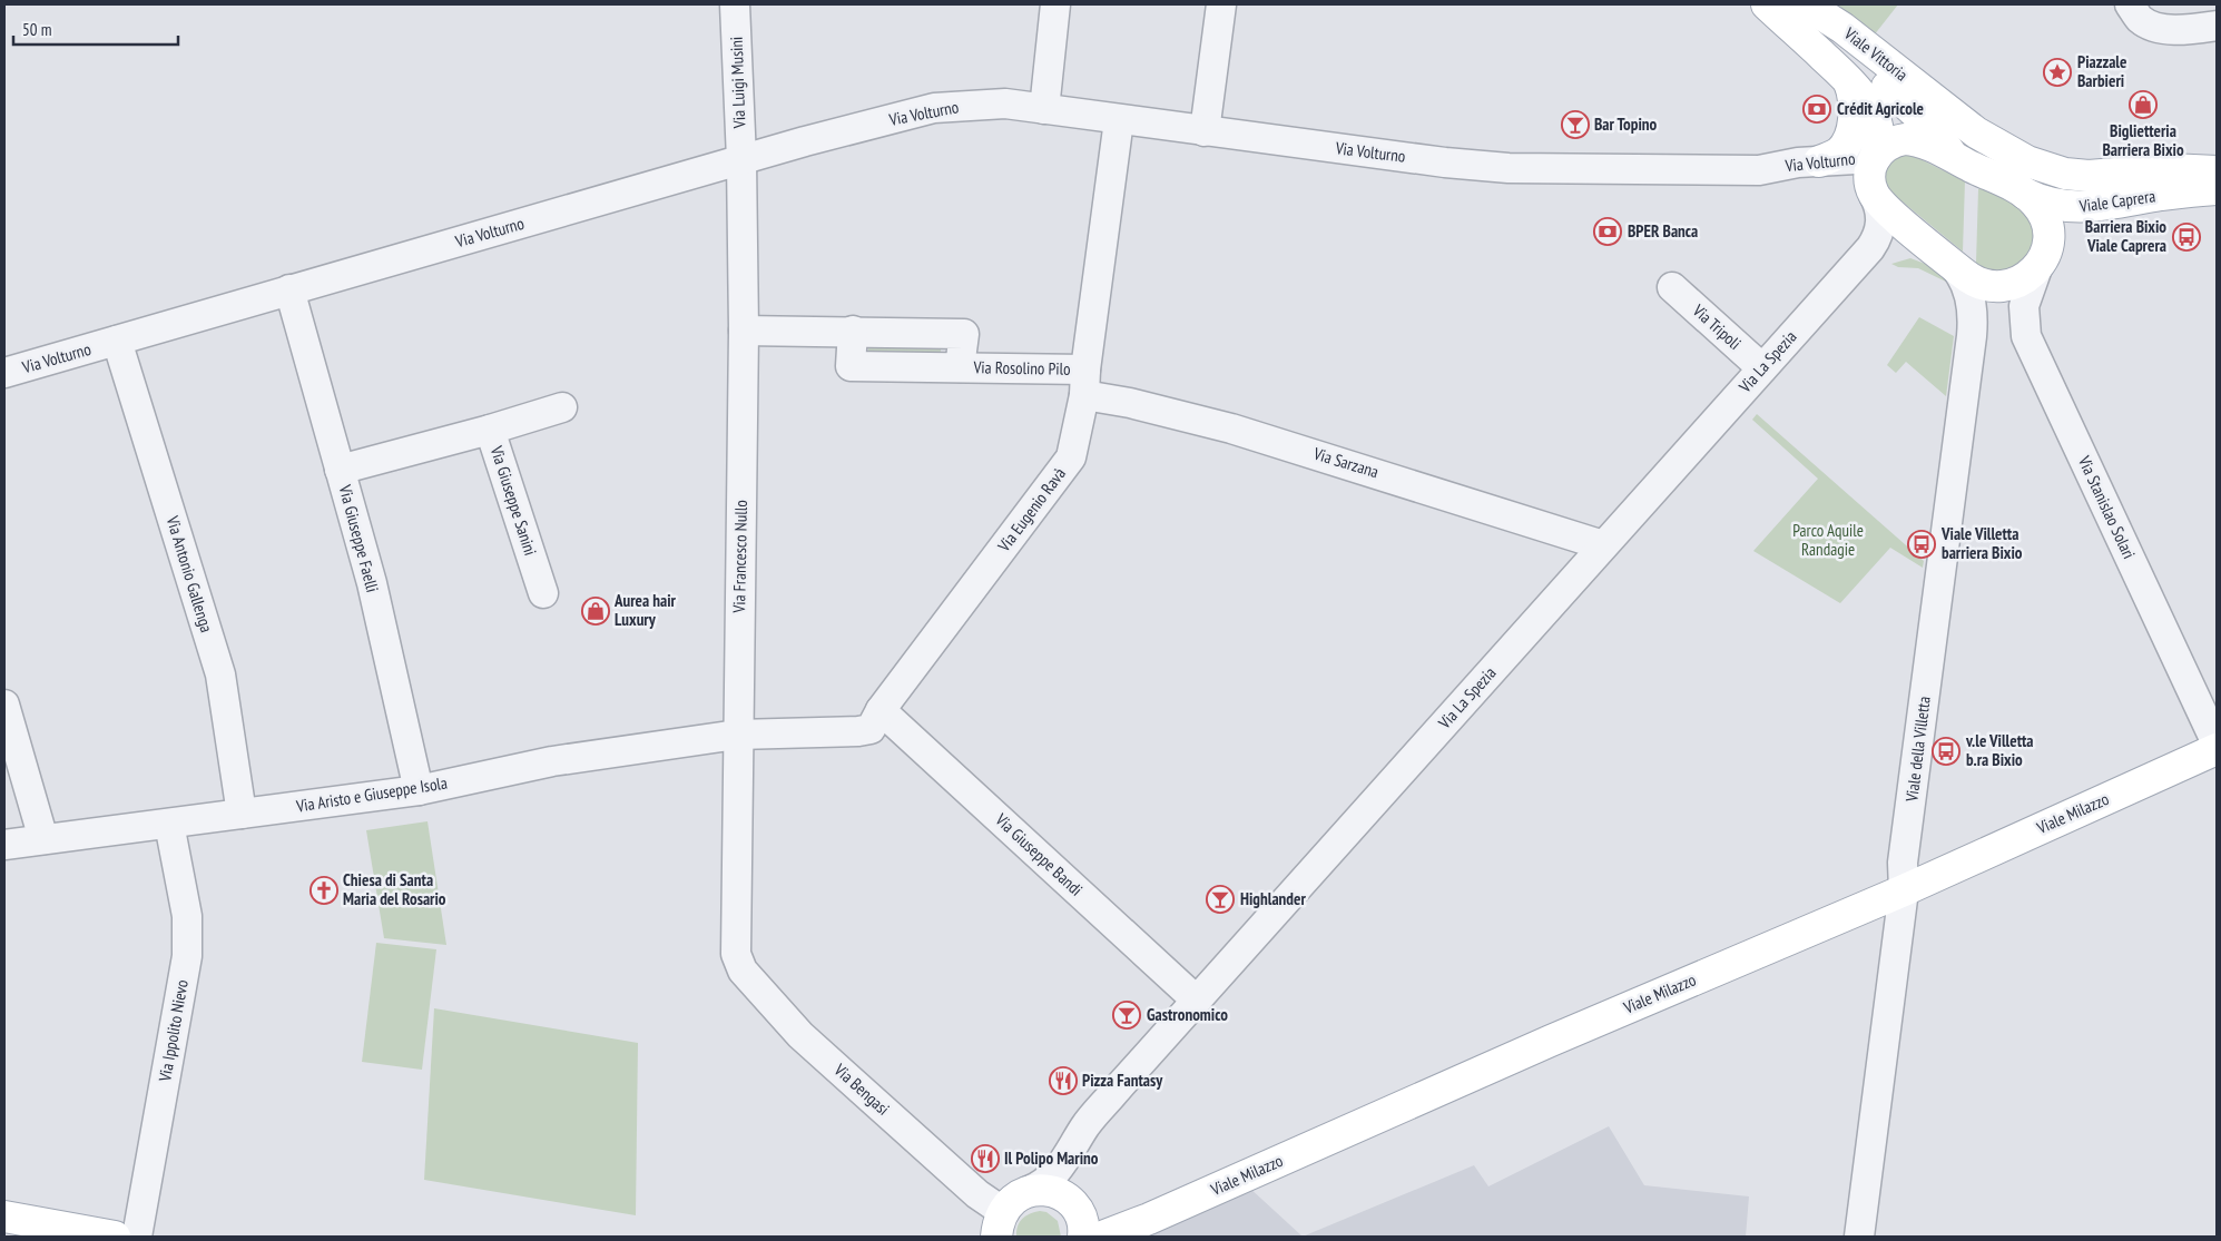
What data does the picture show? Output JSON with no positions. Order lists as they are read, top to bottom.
{
  "streets": {
    "main road": [
      "Viale Vittoria",
      "Viale Caprera",
      "Via La Spezia",
      "Viale Milazzo"
    ],
    "street": [
      "Via Luigi Musini",
      "Via Volturno",
      "Via Tripoli",
      "Via Rosolino Pilo",
      "Via Sarzana",
      "Via Giuseppe Sanini",
      "Via Stanislao Solari",
      "Via Eugenio Ravà",
      "Via Giuseppe Faelli",
      "Via Francesco Nullo",
      "Via Antonio Gallenga",
      "Viale della Villetta",
      "Via Aristo e Giuseppe Isola",
      "Via Giuseppe Bandi",
      "Via Ippolito Nievo",
      "Via Bengasi"
    ]
  },
  "crossings": [
    ["Viale Vittoria", "Viale Caprera"],
    ["Via Luigi Musini", "Via Volturno"],
    ["Via Luigi Musini", "Via Francesco Nullo"],
    ["Via Volturno", "Via Eugenio Ravà"],
    ["Via Volturno", "Via Giuseppe Faelli"],
    ["Via Volturno", "Via Francesco Nullo"],
    ["Via Volturno", "Via Antonio Gallenga"],
    ["Via Tripoli", "Via La Spezia"],
    ["Via La Spezia", "Via Sarzana"],
    ["Via La Spezia", "Via Giuseppe Bandi"],
    ["Via La Spezia", "Via Bengasi"],
    ["Via Rosolino Pilo", "Via Sarzana"],
    ["Via Rosolino Pilo", "Via Eugenio Ravà"],
    ["Via Rosolino Pilo", "Via Francesco Nullo"],
    ["Via Sarzana", "Via Eugenio Ravà"],
    ["Via Giuseppe Sanini", "Via Giuseppe Faelli"],
    ["Via Eugenio Ravà", "Via Francesco Nullo"],
    ["Via Eugenio Ravà", "Via Aristo e Giuseppe Isola"],
    ["Via Eugenio Ravà", "Via Giuseppe Bandi"],
    ["Via Giuseppe Faelli", "Via Aristo e Giuseppe Isola"],
    ["Via Francesco Nullo", "Via Aristo e Giuseppe Isola"],
    ["Via Francesco Nullo", "Via Bengasi"],
    ["Via Antonio Gallenga", "Via Aristo e Giuseppe Isola"],
    ["Viale della Villetta", "Viale Milazzo"],
    ["Via Aristo e Giuseppe Isola", "Via Ippolito Nievo"]
  ],
  "parks": ["Parco Aquile Randagie"],
  "places": {
    "place": ["Piazzale Barbieri"],
    "shop": ["Biglietteria Barriera Bixio", "Aurea hair Luxury"],
    "bank": ["Crédit Agricole", "BPER Banca"],
    "bar": ["Bar Topino", "Highlander", "Gastronomico"],
    "bus stop": ["Barriera Bixio Viale Caprera", "Viale Villetta barriera Bixio", "v.le Villetta b.ra Bixio"],
    "church": ["Chiesa di Santa Maria del Rosario"],
    "restaurant": ["Pizza Fantasy", "Il Polipo Marino"]
  },
  "scale_bar": "50 m"
}
